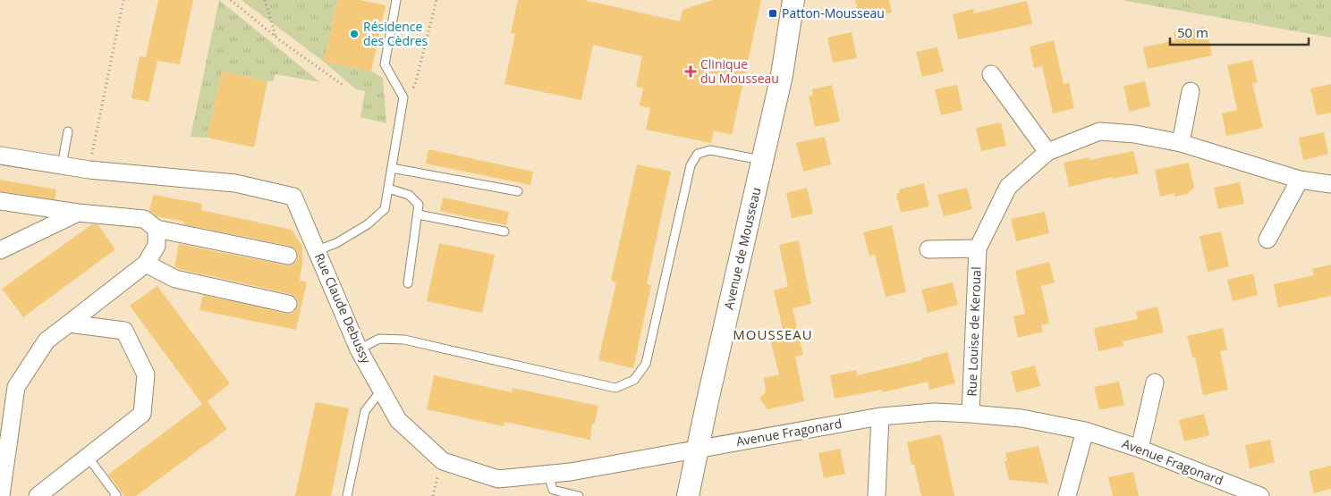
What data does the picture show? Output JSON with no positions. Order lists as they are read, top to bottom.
{
  "streets": {
    "street": [
      "Avenue de Mousseau",
      "Rue Claude Debussy",
      "Rue Louise de Keroual",
      "Avenue Fragonard"
    ]
  },
  "crossings": [
    ["Avenue de Mousseau", "Rue Claude Debussy"],
    ["Avenue de Mousseau", "Avenue Fragonard"],
    ["Rue Claude Debussy", "Avenue Fragonard"],
    ["Rue Louise de Keroual", "Avenue Fragonard"]
  ],
  "districts": ["MOUSSEAU"],
  "places": {
    "transit": ["Patton-Mousseau"],
    "other": ["Résidence des Cèdres"],
    "health": ["Clinique du Mousseau"]
  },
  "scale_bar": "50 m"
}
